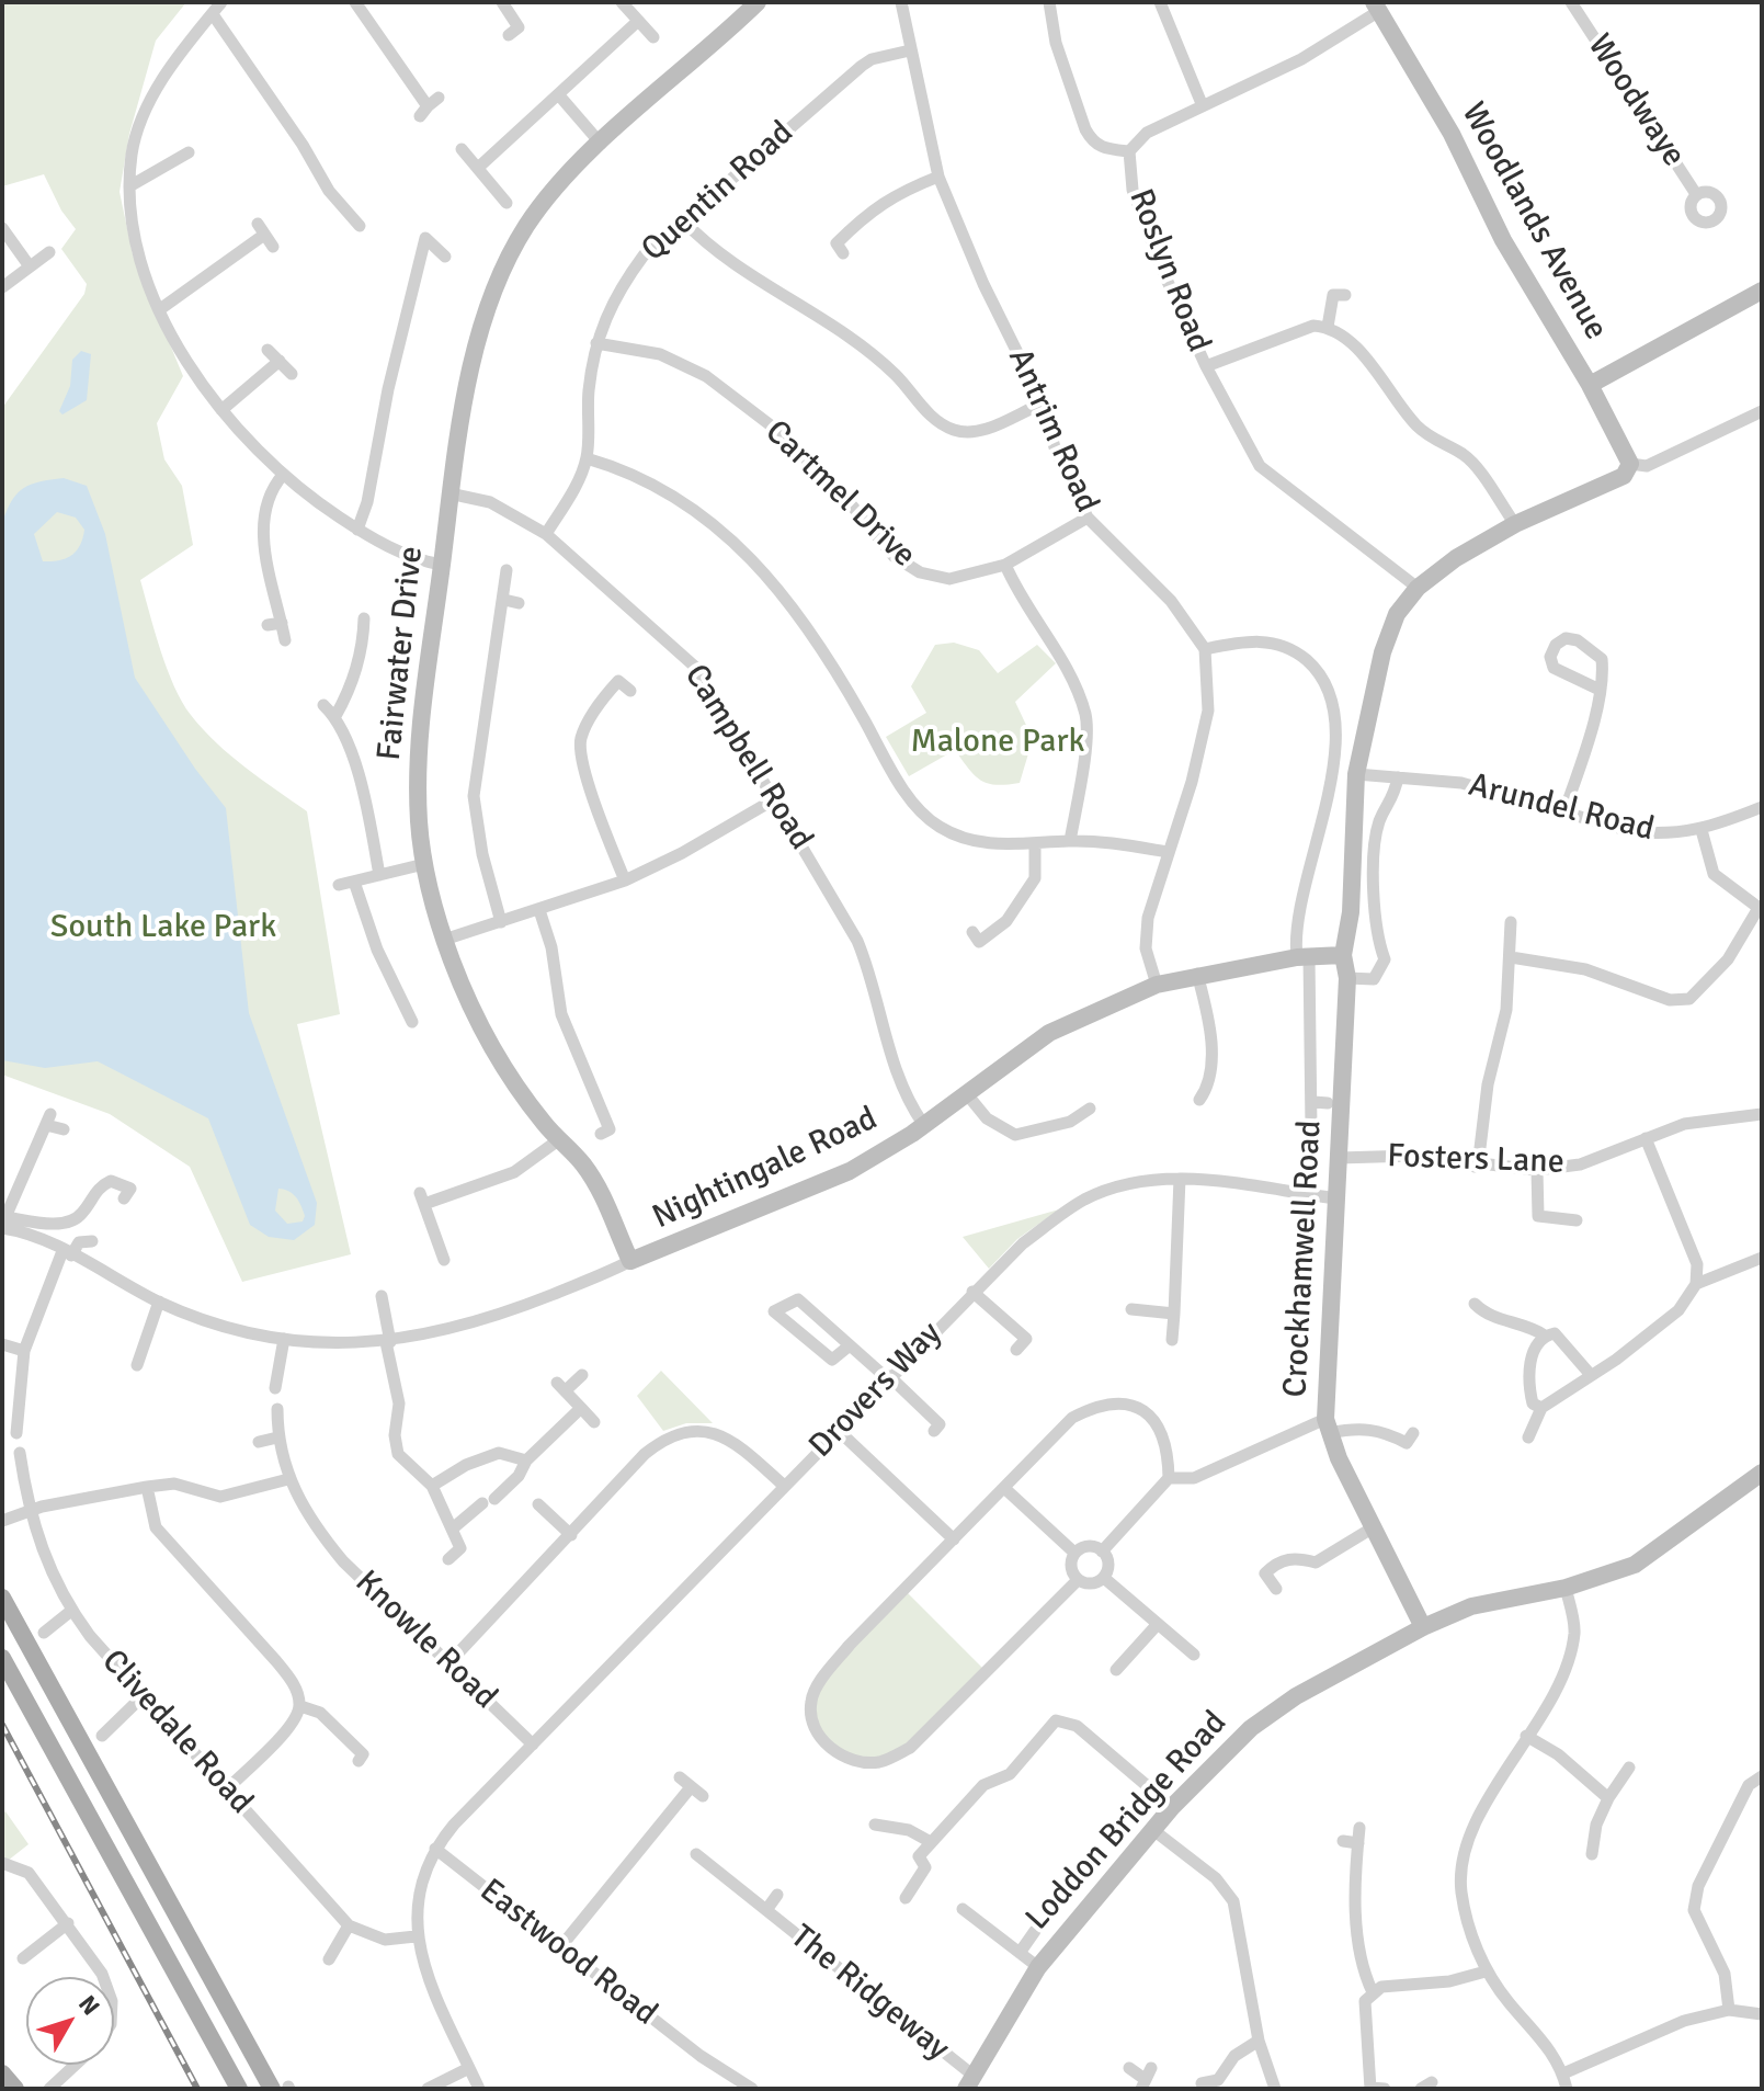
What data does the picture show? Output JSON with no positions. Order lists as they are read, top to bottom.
{
  "streets": {
    "street": [
      "Woodwaye",
      "Quentin Road",
      "Woodlands Avenue",
      "Roslyn Road",
      "Antrim Road",
      "Cartmel Drive",
      "Fairwater Drive",
      "Campbell Road",
      "Arundel Road",
      "Fosters Lane",
      "Nightingale Road",
      "Crockhamwell Road",
      "Drovers Way",
      "Knowle Road",
      "Clivedale Road",
      "Loddon Bridge Road",
      "Eastwood Road",
      "The Ridgeway"
    ]
  },
  "crossings": [
    ["Quentin Road", "Antrim Road"],
    ["Quentin Road", "Cartmel Drive"],
    ["Quentin Road", "Campbell Road"],
    ["Woodlands Avenue", "Roslyn Road"],
    ["Woodlands Avenue", "Crockhamwell Road"],
    ["Roslyn Road", "Crockhamwell Road"],
    ["Antrim Road", "Cartmel Drive"],
    ["Fairwater Drive", "Campbell Road"],
    ["Fairwater Drive", "Nightingale Road"],
    ["Campbell Road", "Nightingale Road"],
    ["Arundel Road", "Crockhamwell Road"],
    ["Fosters Lane", "Crockhamwell Road"],
    ["Nightingale Road", "Crockhamwell Road"],
    ["Crockhamwell Road", "Drovers Way"],
    ["Crockhamwell Road", "Loddon Bridge Road"],
    ["Drovers Way", "Knowle Road"],
    ["Drovers Way", "Clivedale Road"],
    ["Drovers Way", "Eastwood Road"],
    ["Loddon Bridge Road", "The Ridgeway"]
  ],
  "parks": ["Malone Park", "South Lake Park"],
  "north": "top right"
}
